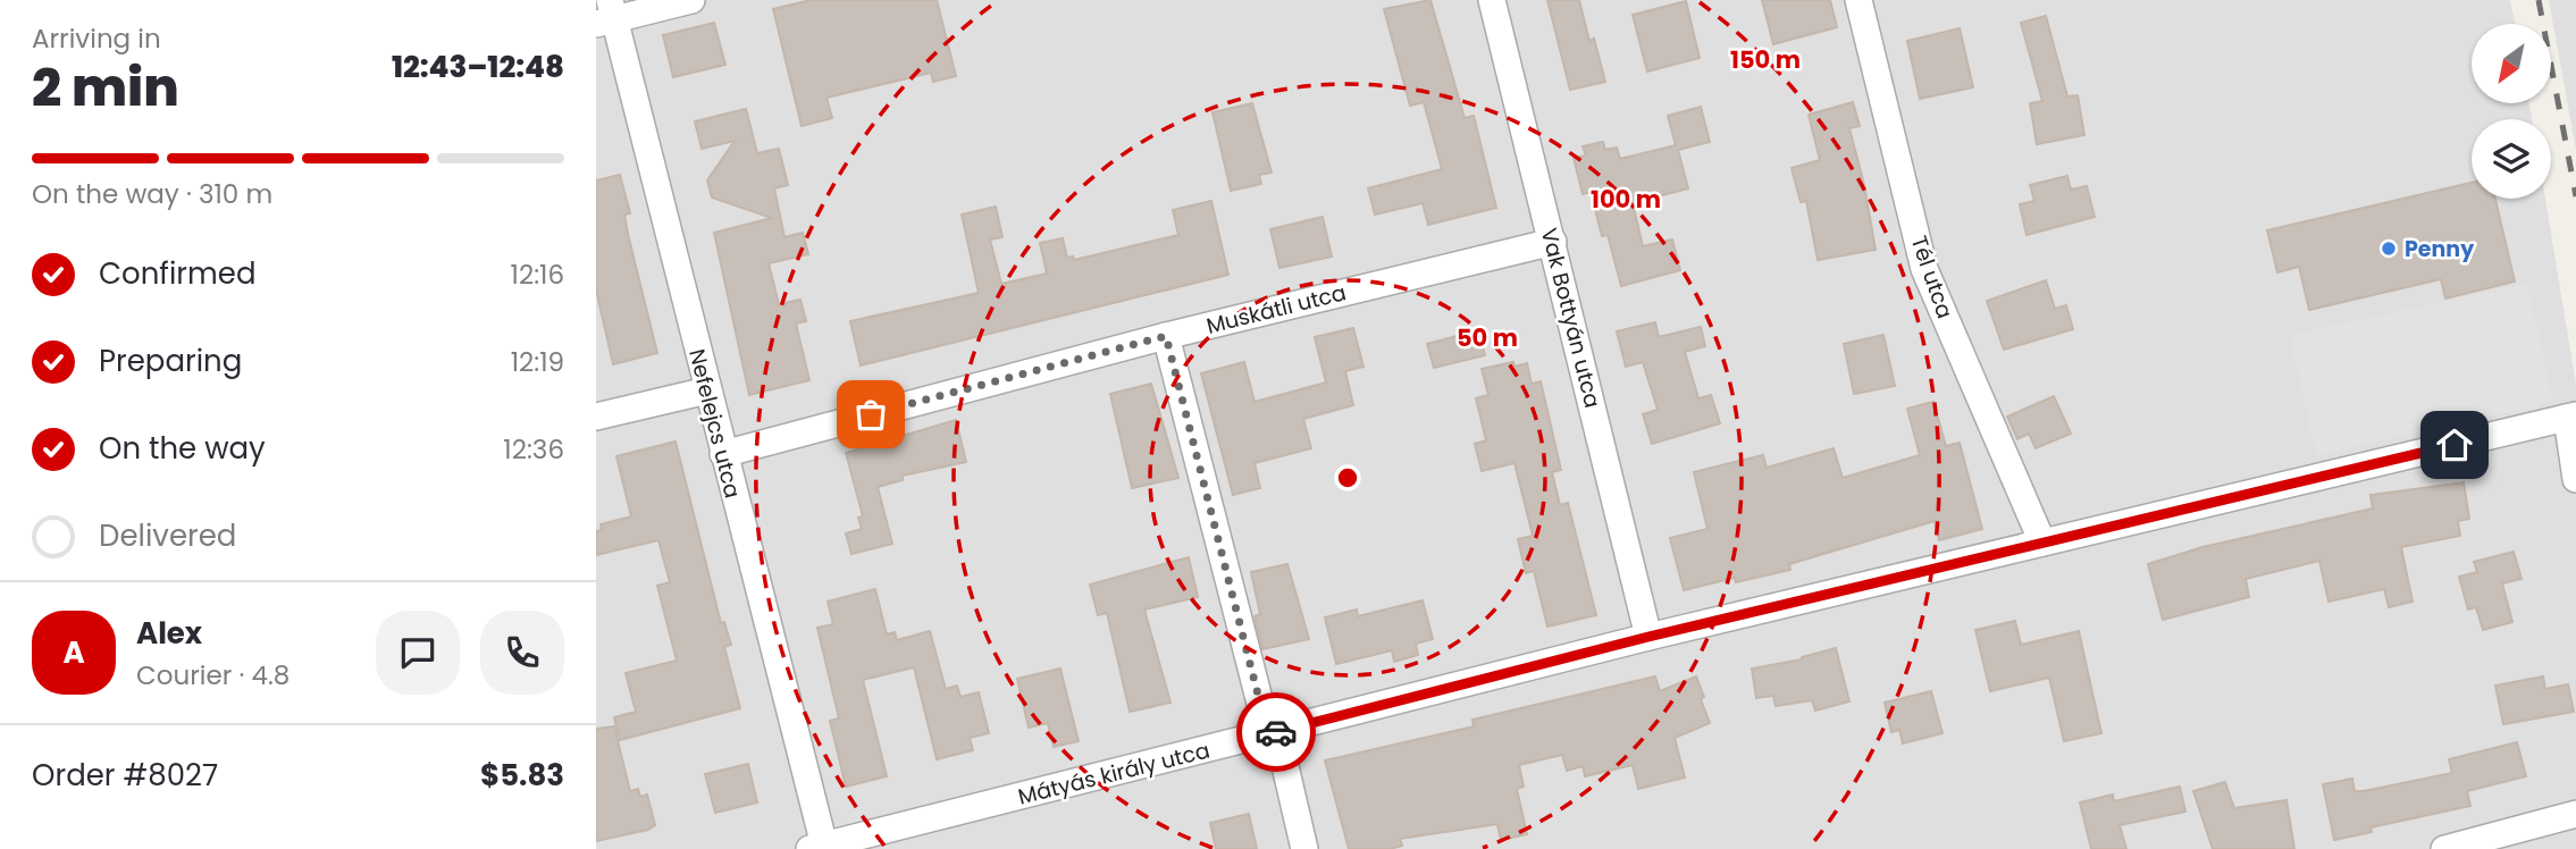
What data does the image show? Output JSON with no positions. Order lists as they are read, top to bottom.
{
  "streets": {
    "street": [
      "Tél utca",
      "Muskátli utca",
      "Vak Bottyán utca",
      "Nefelejcs utca",
      "Mátyás király utca"
    ]
  },
  "crossings": [
    ["Tél utca", "Mátyás király utca"],
    ["Muskátli utca", "Vak Bottyán utca"],
    ["Muskátli utca", "Nefelejcs utca"],
    ["Vak Bottyán utca", "Mátyás király utca"],
    ["Nefelejcs utca", "Mátyás király utca"]
  ],
  "places": ["Penny"],
  "north": "bottom left",
  "page": {
    "heading": ["2 min", "Arriving in", "12:43–12:48"],
    "panel": [
      "Alex",
      "Courier · 4.8",
      "Order #8027",
      "$5.83"
    ],
    "bar": "On the way · 310 m",
    "list": [
      ["Confirmed", "12:16"],
      ["Preparing", "12:19"],
      ["On the way", "12:36"],
      "Delivered"
    ],
    "round": "A"
  },
  "rings": ["150 m", "100 m", "50 m"]
}
